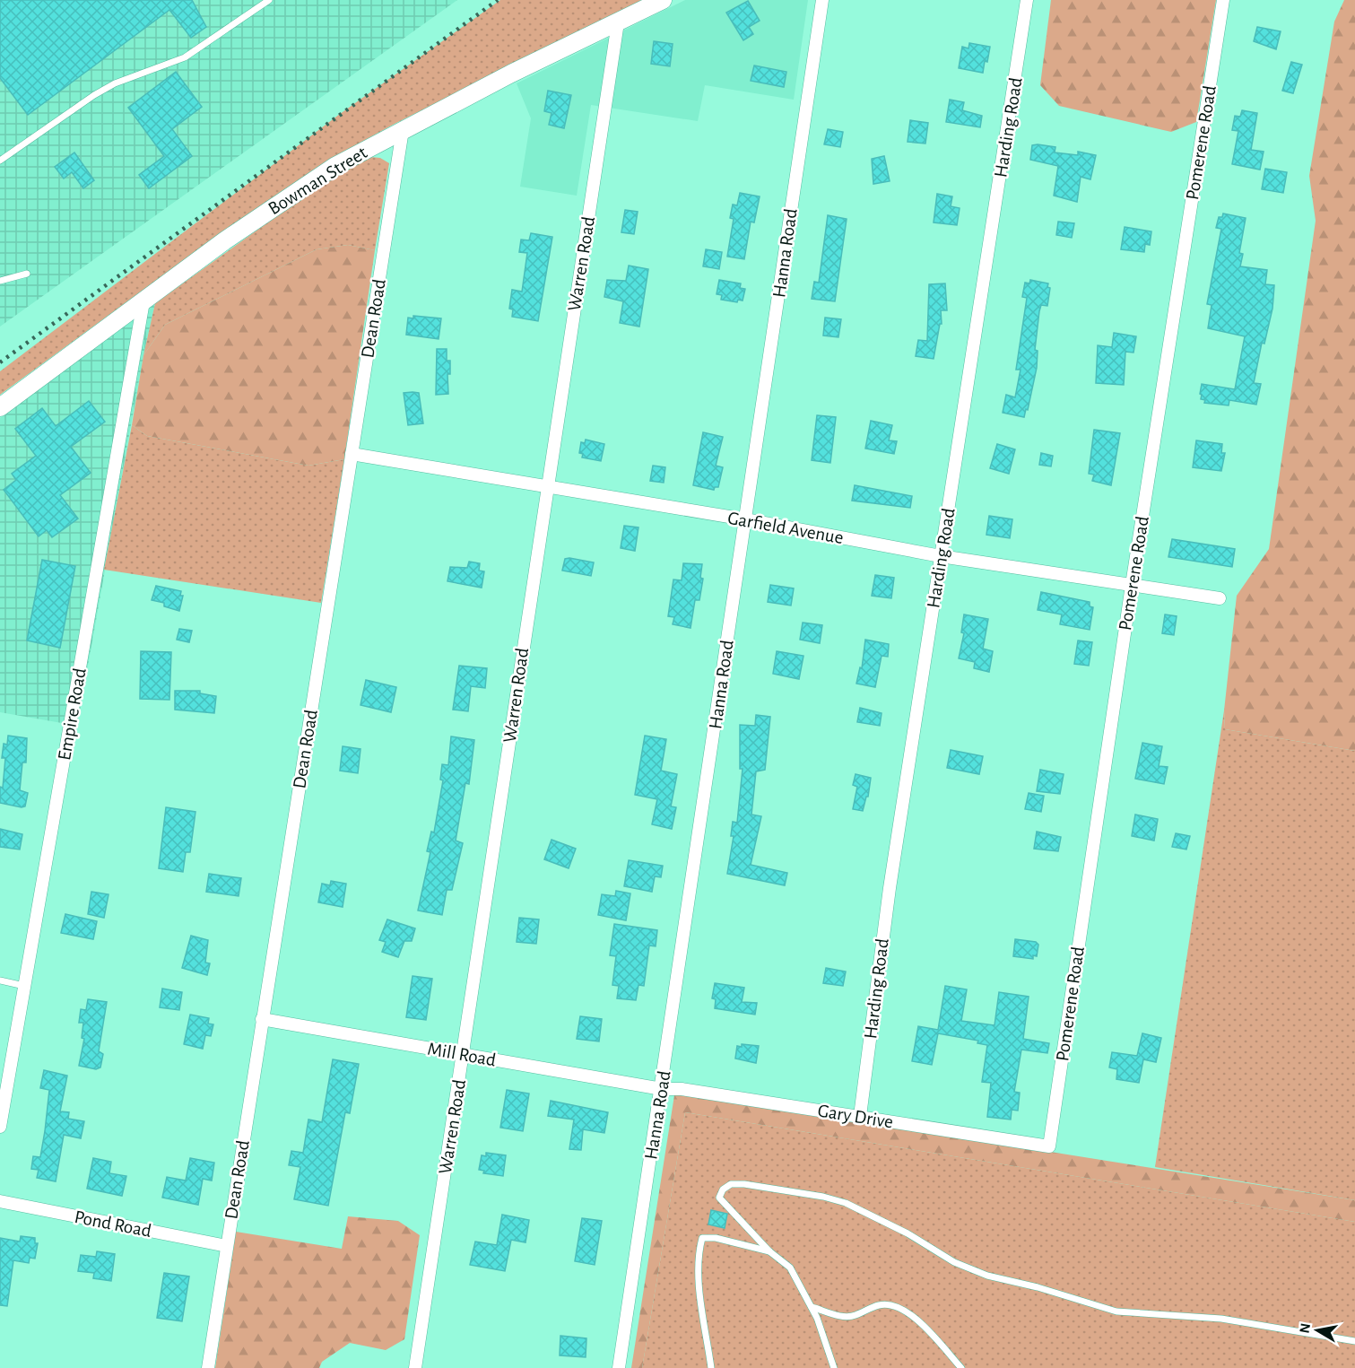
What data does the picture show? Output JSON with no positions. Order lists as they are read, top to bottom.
{
  "streets": {
    "street": [
      "Harding Road",
      "Pomerene Road",
      "Bowman Street",
      "Hanna Road",
      "Warren Road",
      "Dean Road",
      "Garfield Avenue",
      "Empire Road",
      "Mill Road",
      "Gary Drive",
      "Pond Road"
    ]
  },
  "crossings": [
    ["Harding Road", "Garfield Avenue"],
    ["Harding Road", "Gary Drive"],
    ["Pomerene Road", "Garfield Avenue"],
    ["Pomerene Road", "Gary Drive"],
    ["Bowman Street", "Warren Road"],
    ["Bowman Street", "Dean Road"],
    ["Bowman Street", "Empire Road"],
    ["Hanna Road", "Garfield Avenue"],
    ["Hanna Road", "Mill Road"],
    ["Hanna Road", "Gary Drive"],
    ["Warren Road", "Garfield Avenue"],
    ["Warren Road", "Mill Road"],
    ["Dean Road", "Garfield Avenue"],
    ["Dean Road", "Mill Road"],
    ["Dean Road", "Pond Road"],
    ["Mill Road", "Gary Drive"]
  ],
  "north": "left"
}
